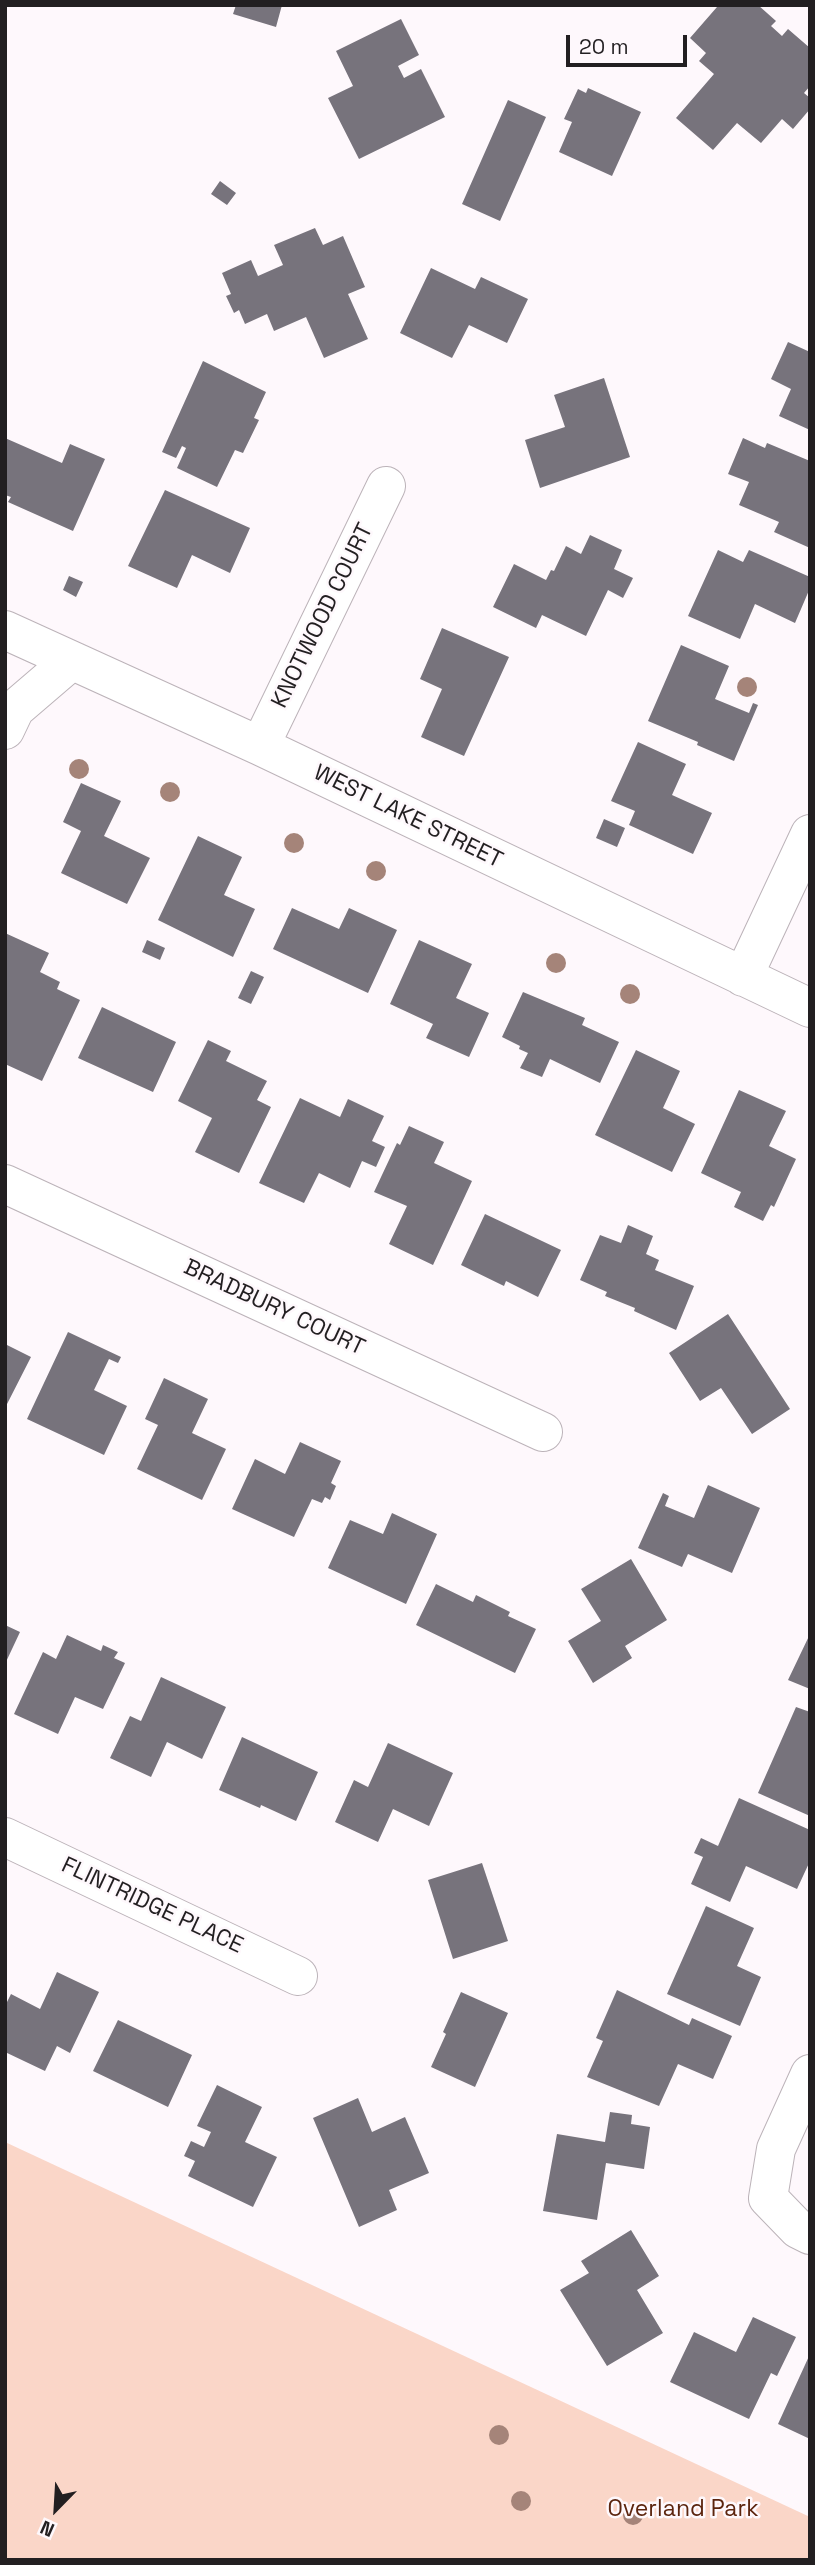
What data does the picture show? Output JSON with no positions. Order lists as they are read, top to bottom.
{
  "streets": {
    "street": [
      "KNOTWOOD COURT",
      "WEST LAKE STREET",
      "BRADBURY COURT",
      "FLINTRIDGE PLACE"
    ]
  },
  "crossings": [
    ["KNOTWOOD COURT", "WEST LAKE STREET"]
  ],
  "parks": ["Overland Park"],
  "scale_bar": "20 m",
  "north": "bottom left"
}
